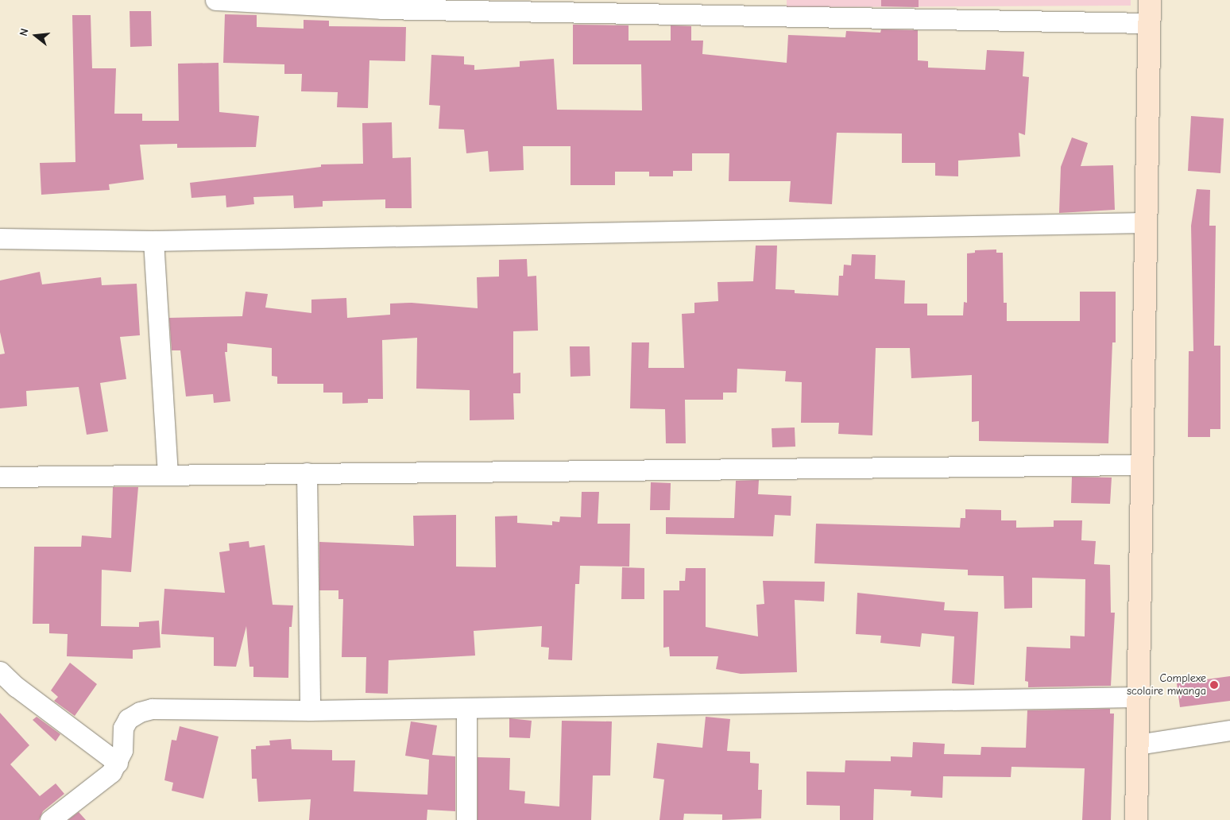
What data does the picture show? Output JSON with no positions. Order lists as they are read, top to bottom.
{
  "places": ["Complexe scolaire mwanga"],
  "north": "left"
}
